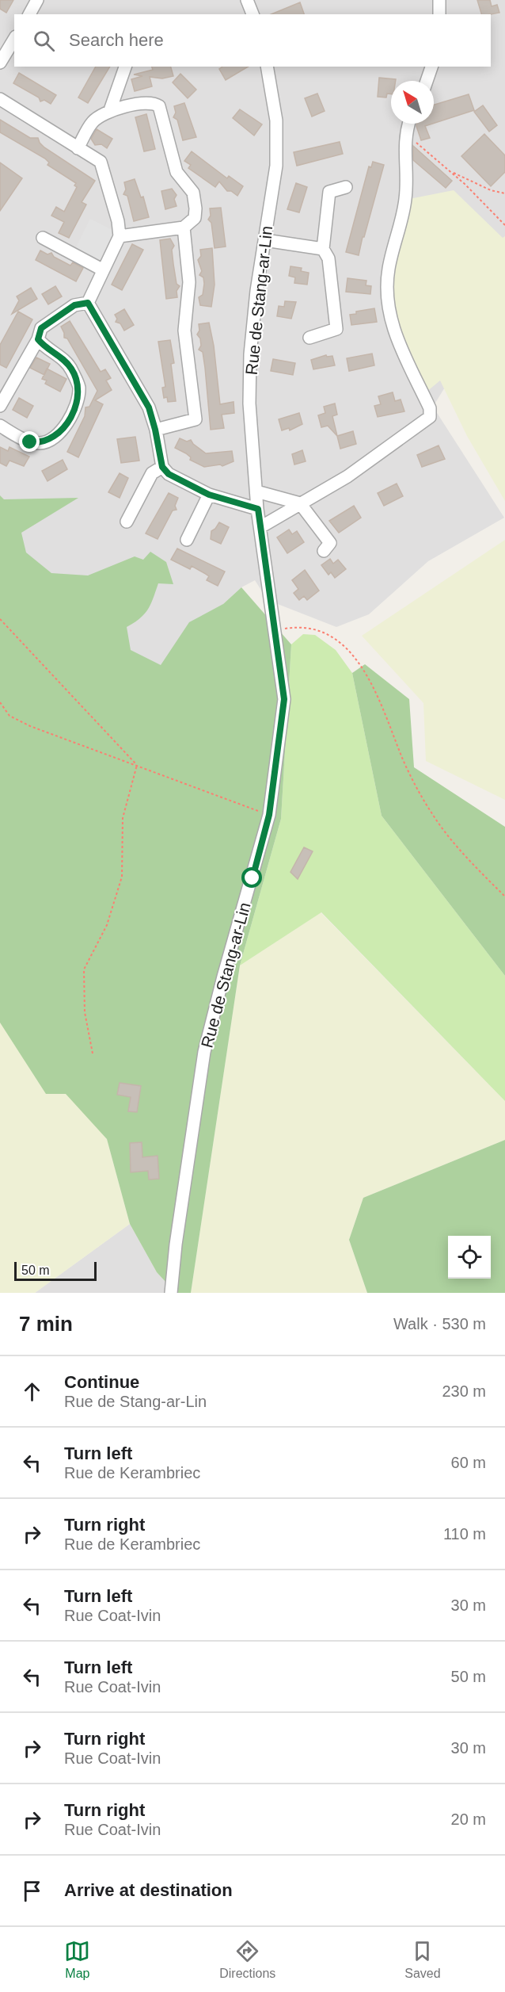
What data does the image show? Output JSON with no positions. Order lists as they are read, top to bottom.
{
  "streets": {
    "street": ["Rue de Stang-ar-Lin"]
  },
  "scale_bar": "50 m",
  "north": "top left",
  "page": {
    "search": "Search here",
    "scale": "50 m",
    "heading": ["7 min", "Walk · 530 m"],
    "list": [
      ["Continue", "Rue de Stang-ar-Lin", "230 m"],
      ["Turn left", "Rue de Kerambriec", "60 m"],
      ["Turn right", "Rue de Kerambriec", "110 m"],
      ["Turn left", "Rue Coat-Ivin", "30 m"],
      ["Turn left", "Rue Coat-Ivin", "50 m"],
      ["Turn right", "Rue Coat-Ivin", "30 m"],
      ["Turn right", "Rue Coat-Ivin", "20 m"],
      "Arrive at destination"
    ],
    "nav": ["Map", "Directions", "Saved"]
  }
}
